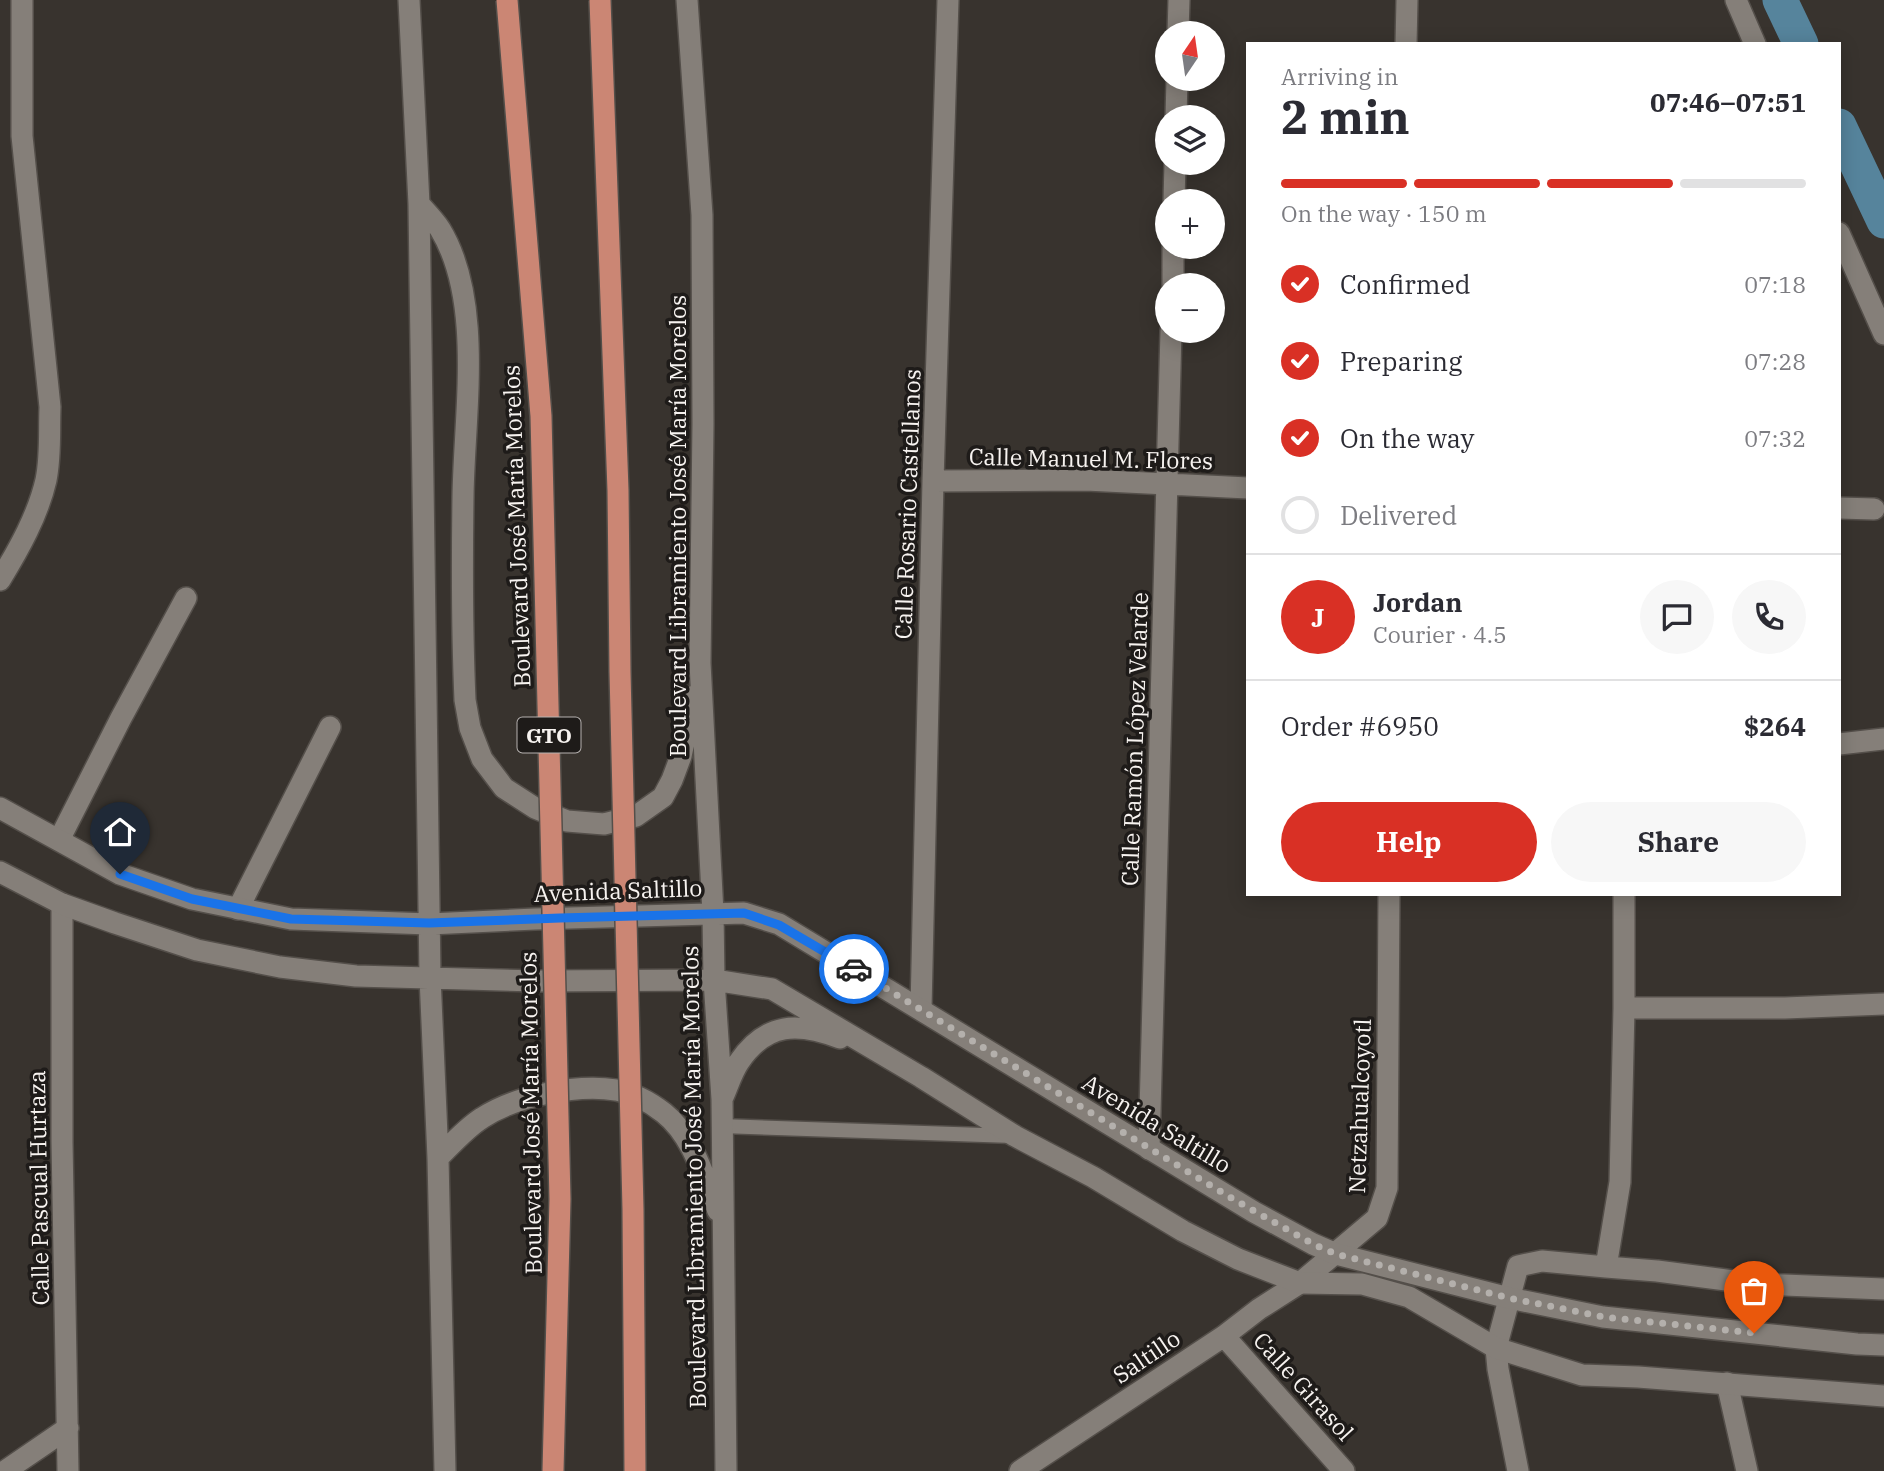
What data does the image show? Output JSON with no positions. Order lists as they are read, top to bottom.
{
  "streets": {
    "main road": ["Boulevard José María Morelos", "GTO"],
    "street": [
      "Calle Manuel M. Flores",
      "Calle Rosario Castellanos",
      "Boulevard Libramiento José María Morelos",
      "Calle Ramón López Velarde",
      "Avenida Saltillo",
      "Netzahualcoyotl",
      "Calle Pascual Hurtaza",
      "Saltillo",
      "Calle Girasol"
    ]
  },
  "crossings": [
    ["Calle Manuel M. Flores", "Calle Rosario Castellanos"],
    ["Calle Manuel M. Flores", "Calle Ramón López Velarde"],
    ["Calle Rosario Castellanos", "Avenida Saltillo"],
    ["Boulevard Libramiento José María Morelos", "Avenida Saltillo"],
    ["Calle Ramón López Velarde", "Avenida Saltillo"],
    ["Avenida Saltillo", "Netzahualcoyotl"],
    ["Netzahualcoyotl", "Saltillo"],
    ["Saltillo", "Calle Girasol"]
  ],
  "north": "top",
  "page": {
    "map_buttons": ["+", "−"],
    "heading": ["2 min", "Arriving in", "07:46–07:51"],
    "panel": [
      "Jordan",
      "Courier · 4.5",
      "Order #6950",
      "$264"
    ],
    "bar": "On the way · 150 m",
    "list": [
      ["Confirmed", "07:18"],
      ["Preparing", "07:28"],
      ["On the way", "07:32"],
      "Delivered"
    ],
    "round": "J",
    "buttons": ["Help", "Share"]
  }
}
